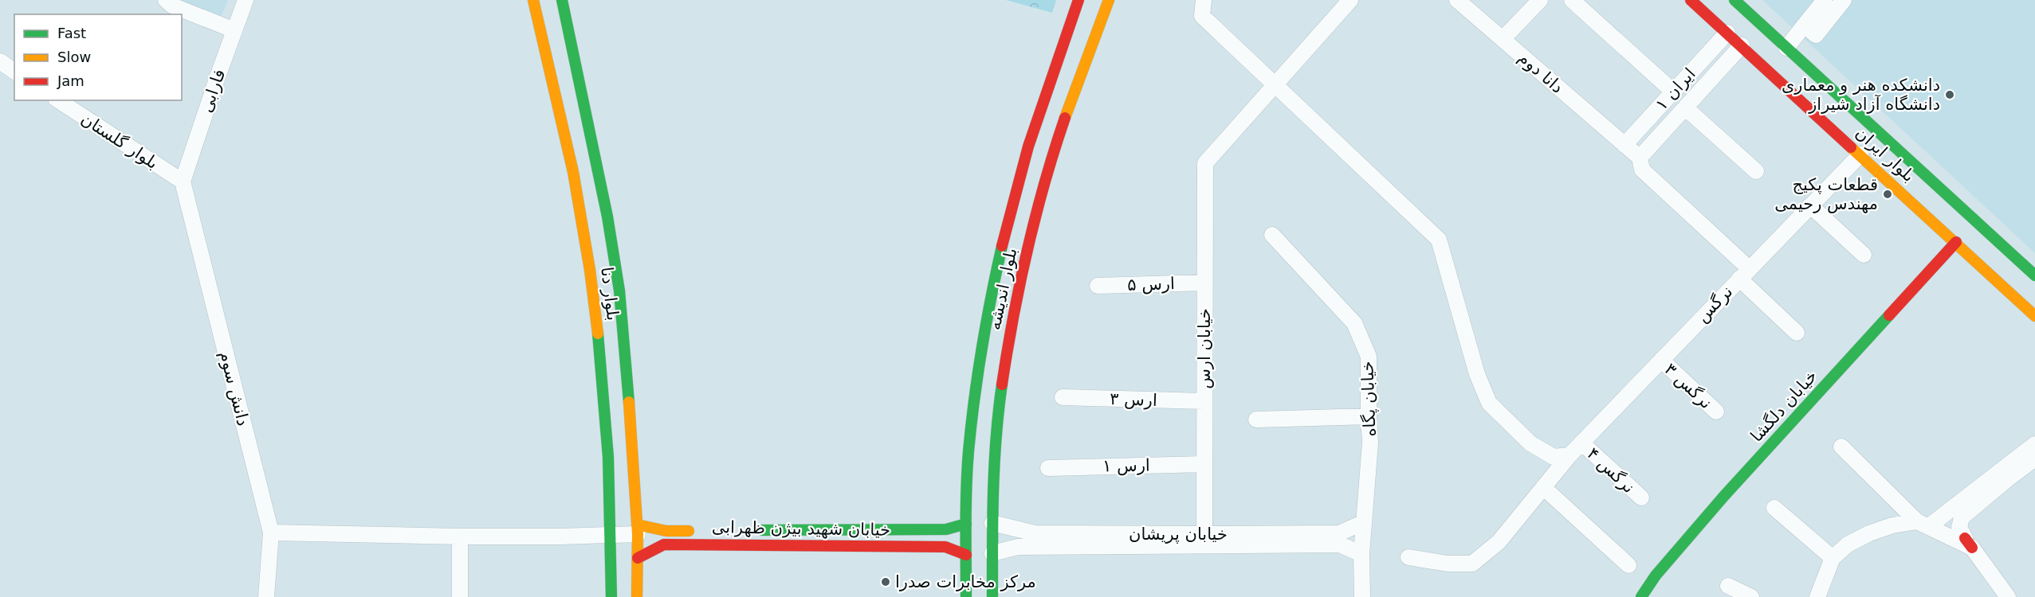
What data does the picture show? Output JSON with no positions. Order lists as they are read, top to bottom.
{
  "streets": {
    "street": [
      "دانا دوم",
      "ایران ۱",
      "فارابی",
      "بلوار گلستان",
      "بلوار ایران",
      "ارس ۵",
      "بلوار اندیشه",
      "بلوار دنا",
      "نرگس",
      "خیابان ارس",
      "نرگس ۳",
      "دانش سوم",
      "خیابان پگاه",
      "ارس ۳",
      "خیابان دلگشا",
      "ارس ۱",
      "نرگس ۴",
      "خیابان شهید بیژن ظهرابی",
      "خیابان پریشان"
    ]
  },
  "crossings": [
    ["دانا دوم", "ایران ۱"],
    ["ایران ۱", "بلوار ایران"],
    ["فارابی", "بلوار گلستان"],
    ["فارابی", "دانش سوم"],
    ["بلوار گلستان", "دانش سوم"],
    ["بلوار ایران", "نرگس"],
    ["بلوار ایران", "خیابان دلگشا"],
    ["ارس ۵", "خیابان ارس"],
    ["بلوار اندیشه", "خیابان شهید بیژن ظهرابی"],
    ["بلوار اندیشه", "خیابان پریشان"],
    ["بلوار دنا", "خیابان شهید بیژن ظهرابی"],
    ["نرگس", "نرگس ۳"],
    ["نرگس", "نرگس ۴"],
    ["خیابان ارس", "ارس ۳"],
    ["خیابان ارس", "ارس ۱"],
    ["خیابان ارس", "خیابان پریشان"],
    ["خیابان پگاه", "خیابان پریشان"]
  ],
  "places": ["دانشکده هنر و معماری دانشگاه آزاد شیراز", "قطعات پکیج مهندس رحیمی", "مرکز مخابرات صدرا"],
  "legend": ["Fast", "Slow", "Jam"]
}
